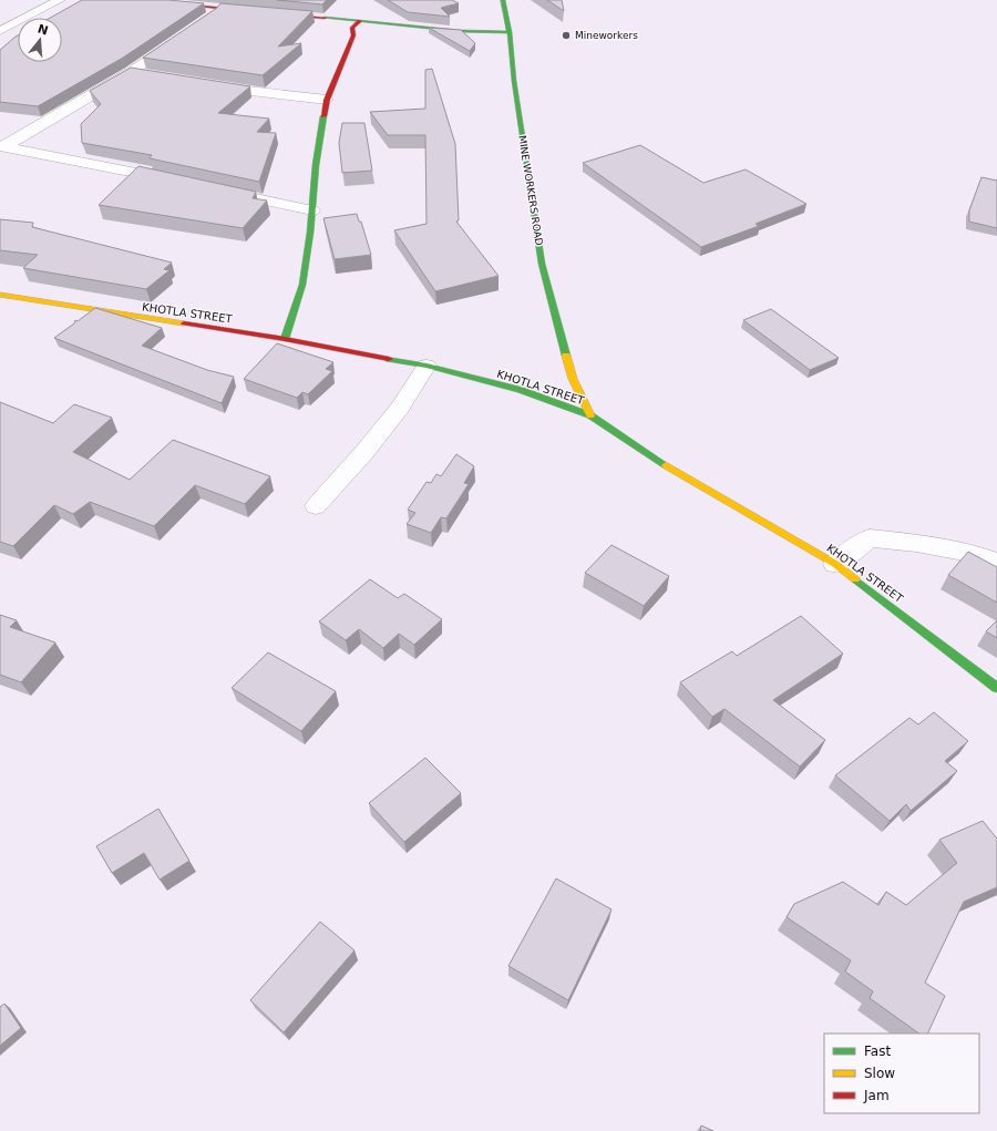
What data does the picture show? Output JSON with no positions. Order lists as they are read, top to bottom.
{
  "streets": {
    "street": ["MINE WORKERS ROAD", "KHOTLA STREET"]
  },
  "crossings": [
    ["MINE WORKERS ROAD", "KHOTLA STREET"]
  ],
  "places": ["Mineworkers"],
  "legend": ["Fast", "Slow", "Jam"],
  "north": "top"
}
